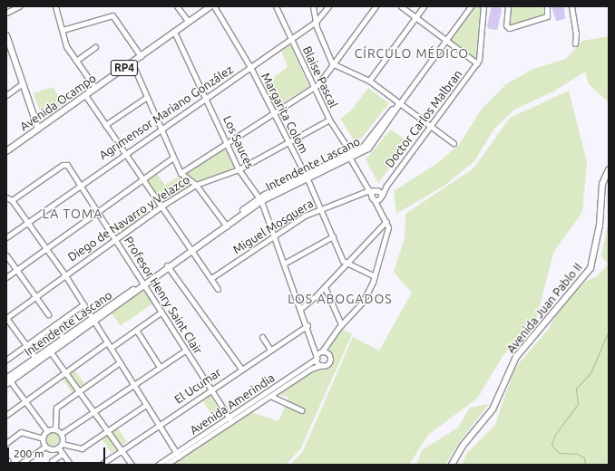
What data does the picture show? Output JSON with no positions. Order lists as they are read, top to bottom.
{
  "streets": {
    "main road": [
      "RP4",
      "Avenida Ocampo",
      "Intendente Lascano",
      "Avenida Juan Pablo II"
    ],
    "street": [
      "Blaise Pascal",
      "Agrimensor Mariano González",
      "Margarita Colom",
      "Doctor Carlos Malbran",
      "Los Sauces",
      "Diego de Navarro y Velazco",
      "Miguel Mosquera",
      "Profesor Henry Saint Clair",
      "El Ucumar",
      "Avenida Amerindia"
    ]
  },
  "crossings": [
    ["Blaise Pascal", "Agrimensor Mariano González"],
    ["Blaise Pascal", "Intendente Lascano"],
    ["Blaise Pascal", "Diego de Navarro y Velazco"],
    ["Blaise Pascal", "Miguel Mosquera"],
    ["Avenida Ocampo", "Los Sauces"],
    ["Agrimensor Mariano González", "Margarita Colom"],
    ["Agrimensor Mariano González", "Los Sauces"],
    ["Agrimensor Mariano González", "Profesor Henry Saint Clair"],
    ["Margarita Colom", "Intendente Lascano"],
    ["Margarita Colom", "Diego de Navarro y Velazco"],
    ["Margarita Colom", "Miguel Mosquera"],
    ["Margarita Colom", "Avenida Amerindia"],
    ["Los Sauces", "Intendente Lascano"],
    ["Los Sauces", "Diego de Navarro y Velazco"],
    ["Los Sauces", "Miguel Mosquera"],
    ["Los Sauces", "El Ucumar"],
    ["Los Sauces", "Avenida Amerindia"],
    ["Intendente Lascano", "Profesor Henry Saint Clair"],
    ["Diego de Navarro y Velazco", "Profesor Henry Saint Clair"],
    ["Profesor Henry Saint Clair", "El Ucumar"],
    ["Profesor Henry Saint Clair", "Avenida Amerindia"]
  ],
  "districts": ["CÍRCULO MÉDICO", "LA TOMA", "LOS ABOGADOS"],
  "scale_bar": "200 m"
}
